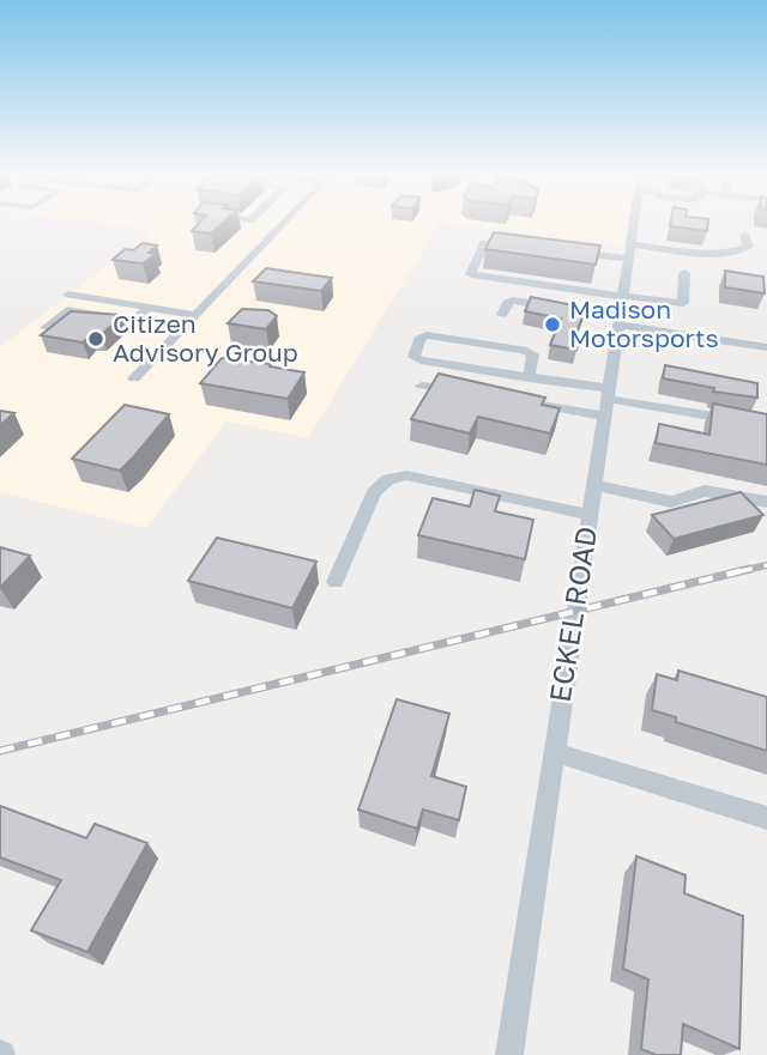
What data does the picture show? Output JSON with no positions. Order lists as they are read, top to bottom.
{
  "streets": {
    "street": ["ECKEL ROAD"]
  },
  "places": ["Madison Motorsports", "Citizen Advisory Group"]
}
